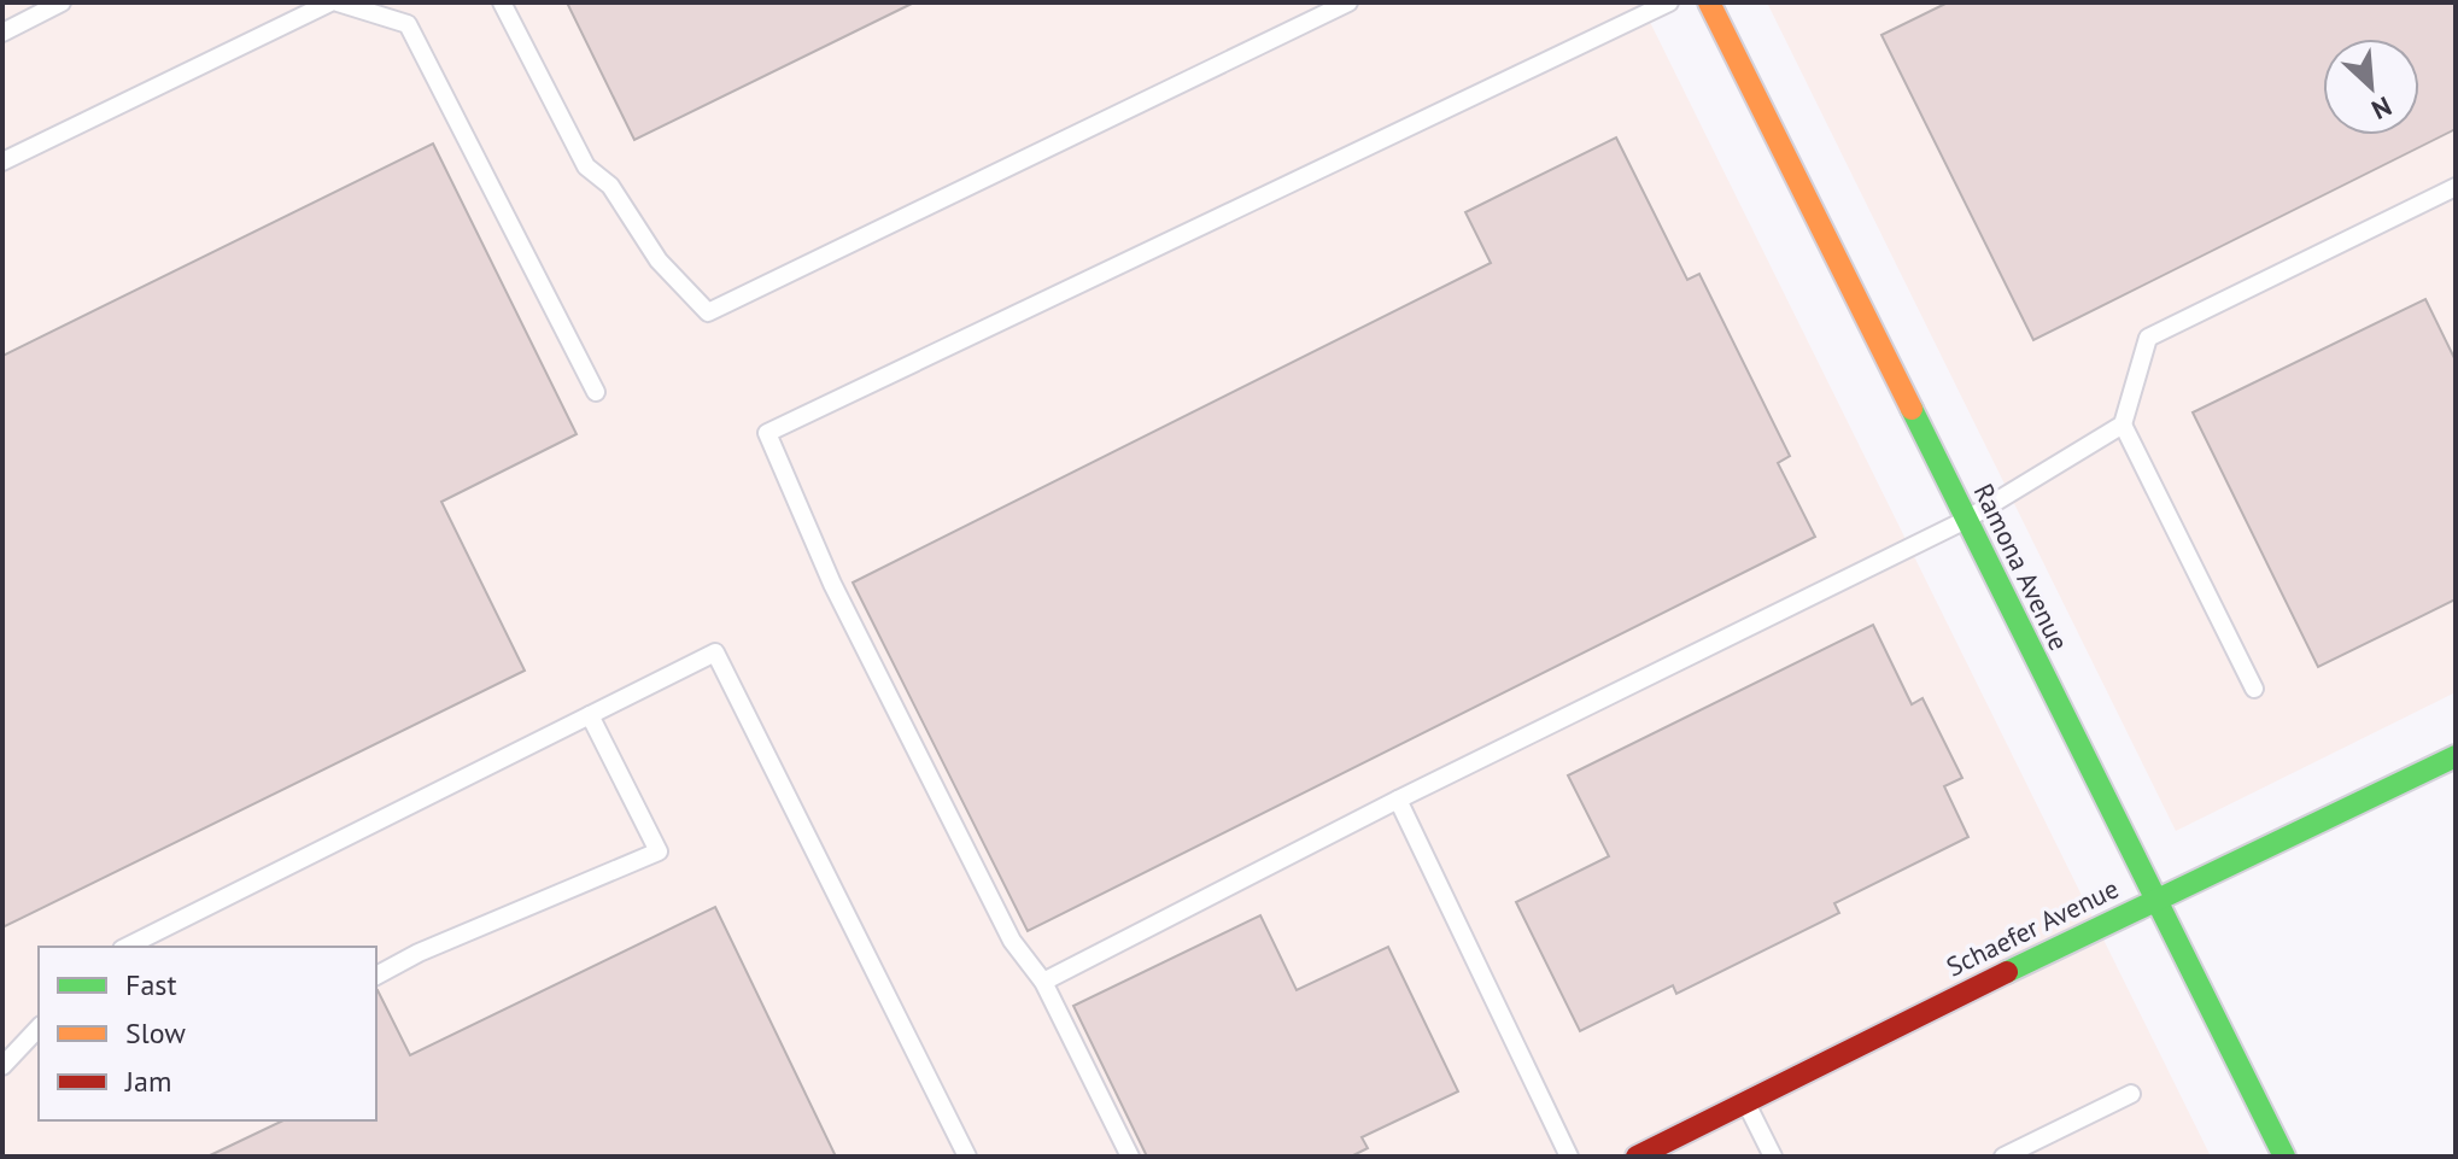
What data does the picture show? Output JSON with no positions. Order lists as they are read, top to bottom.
{
  "streets": {
    "main road": ["Ramona Avenue", "Schaefer Avenue"]
  },
  "crossings": [
    ["Ramona Avenue", "Schaefer Avenue"]
  ],
  "legend": ["Fast", "Slow", "Jam"],
  "north": "bottom right"
}
